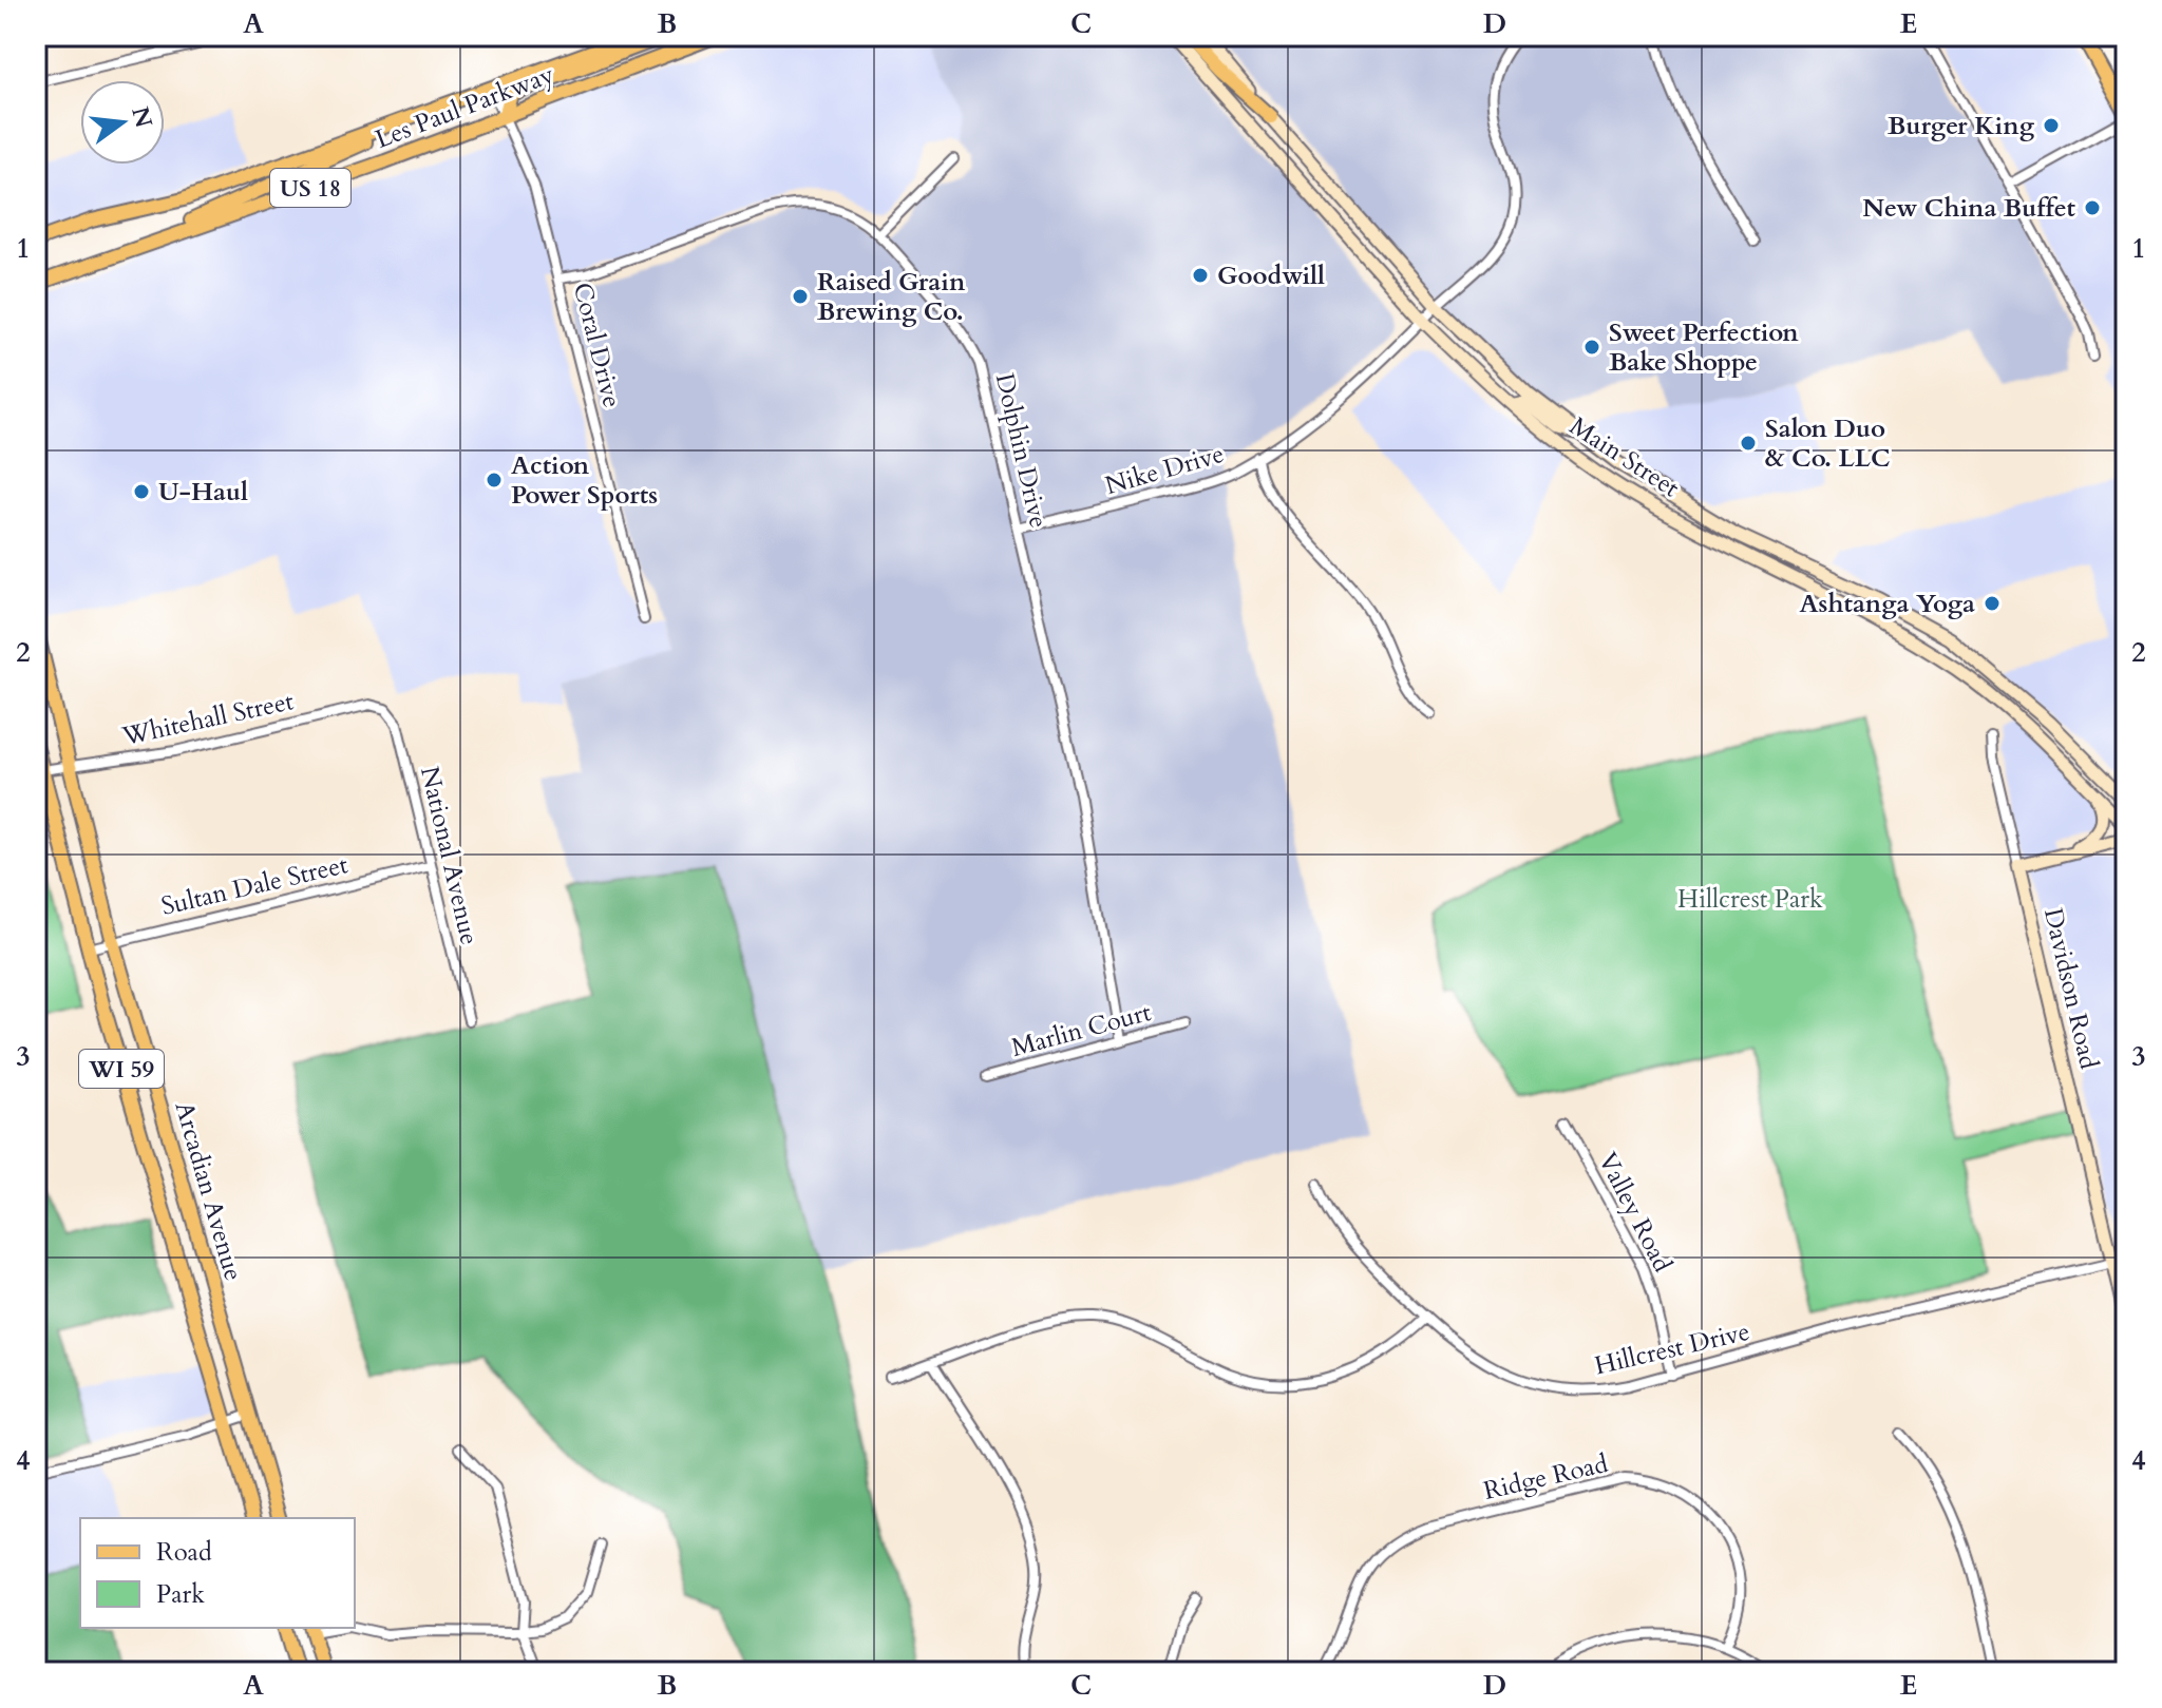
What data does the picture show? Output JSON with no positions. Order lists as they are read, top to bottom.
{
  "streets": {
    "main road": [
      "Les Paul Parkway",
      "US 18",
      "Main Street",
      "Davidson Road",
      "WI 59",
      "Arcadian Avenue"
    ],
    "street": [
      "Coral Drive",
      "Dolphin Drive",
      "Nike Drive",
      "Whitehall Street",
      "National Avenue",
      "Sultan Dale Street",
      "Marlin Court",
      "Valley Road",
      "Hillcrest Drive",
      "Ridge Road"
    ]
  },
  "crossings": [
    ["Les Paul Parkway", "Coral Drive"],
    ["Coral Drive", "Dolphin Drive"],
    ["Dolphin Drive", "Nike Drive"],
    ["Dolphin Drive", "Marlin Court"],
    ["Main Street", "Nike Drive"],
    ["Whitehall Street", "National Avenue"],
    ["Whitehall Street", "WI 59"],
    ["Whitehall Street", "Arcadian Avenue"],
    ["National Avenue", "Sultan Dale Street"],
    ["Sultan Dale Street", "WI 59"],
    ["Sultan Dale Street", "Arcadian Avenue"],
    ["Davidson Road", "Hillcrest Drive"],
    ["WI 59", "Arcadian Avenue"],
    ["Valley Road", "Hillcrest Drive"]
  ],
  "parks": ["Hillcrest Park"],
  "places": [
    "Burger King",
    "New China Buffet",
    "Goodwill",
    "Raised Grain Brewing Co.",
    "Sweet Perfection Bake Shoppe",
    "Salon Duo & Co. LLC",
    "Action Power Sports",
    "U-Haul",
    "Ashtanga Yoga"
  ],
  "legend": ["Road", "Park"],
  "north": "right",
  "grid": {
    "columns": [
      "A",
      "B",
      "C",
      "D",
      "E"
    ],
    "rows": [
      "1",
      "2",
      "3",
      "4"
    ]
  }
}
